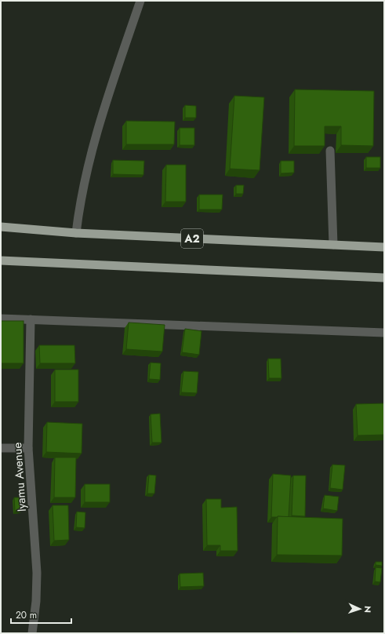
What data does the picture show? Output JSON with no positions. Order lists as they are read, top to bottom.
{
  "streets": {
    "highway": ["A2"],
    "street": ["Iyamu Avenue"]
  },
  "scale_bar": "20 m",
  "north": "right"
}
